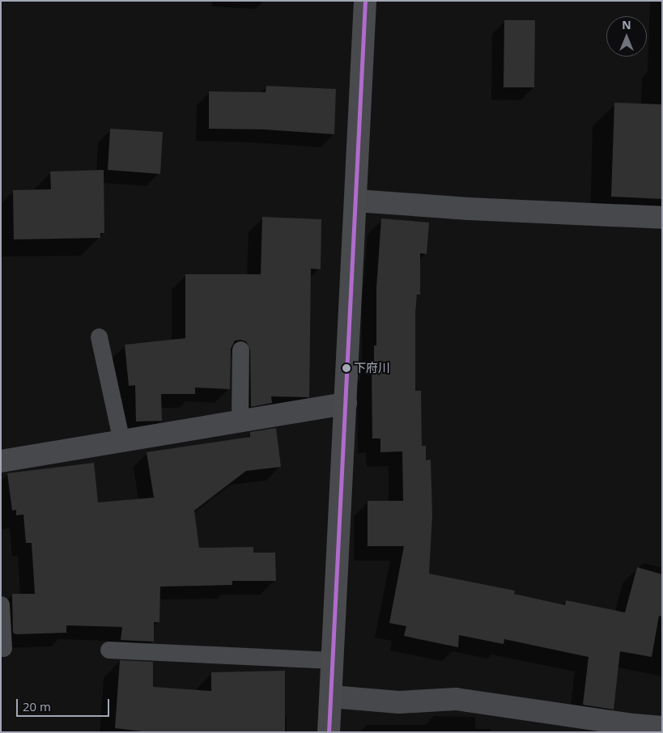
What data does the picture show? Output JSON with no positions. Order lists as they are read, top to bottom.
{
  "places": ["下府川"],
  "scale_bar": "20 m",
  "north": "top"
}
